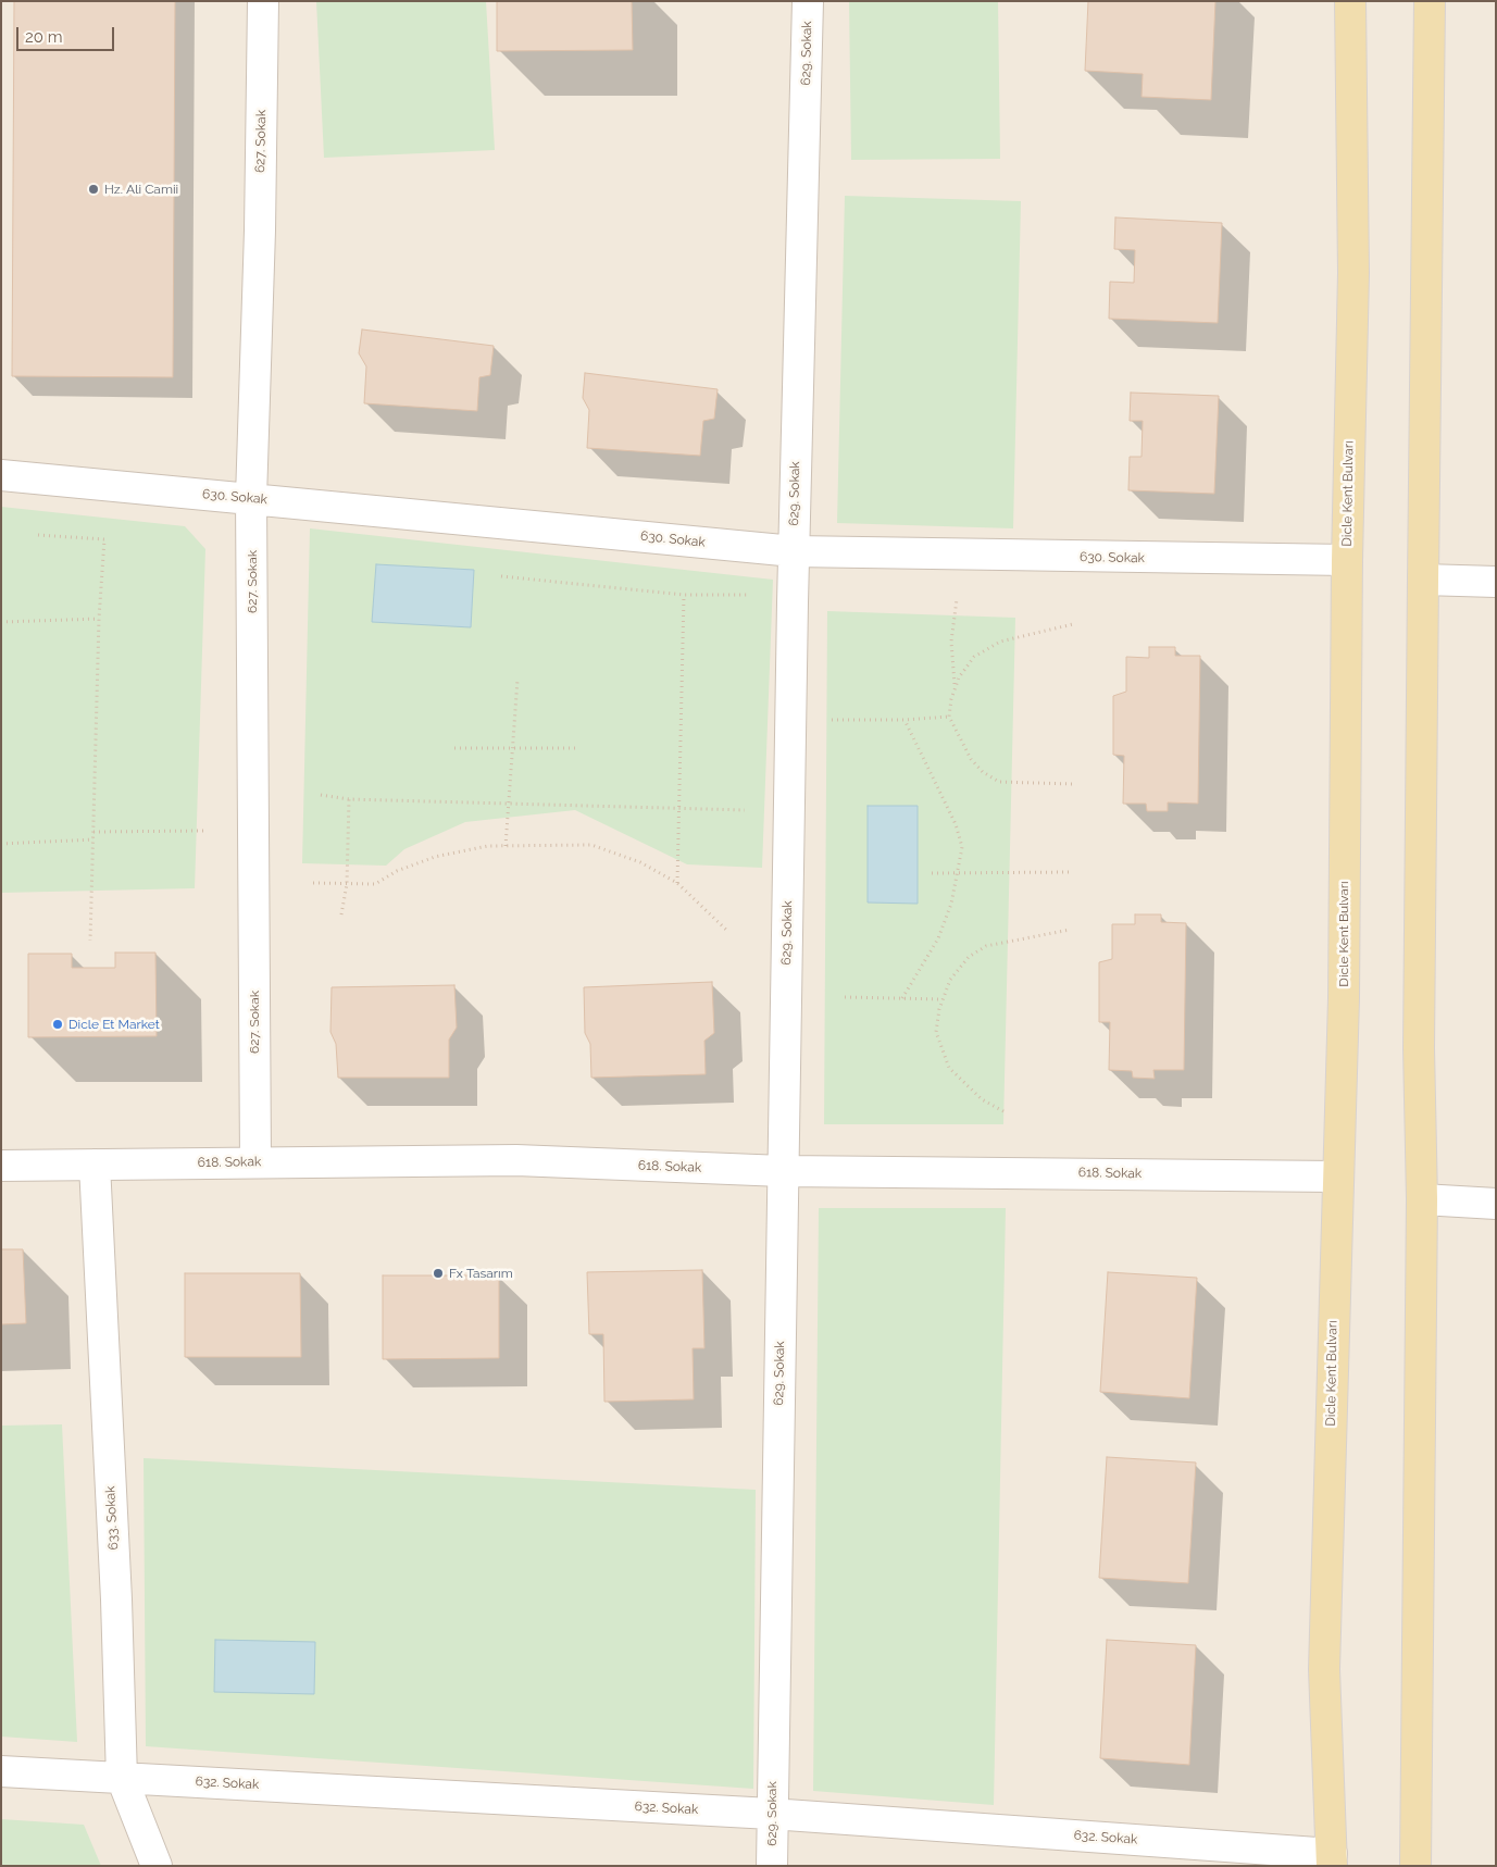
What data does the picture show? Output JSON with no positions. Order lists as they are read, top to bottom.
{
  "streets": {
    "main road": ["Dicle Kent Bulvarı"],
    "street": [
      "629. Sokak",
      "627. Sokak",
      "630. Sokak",
      "618. Sokak",
      "633. Sokak",
      "632. Sokak"
    ]
  },
  "crossings": [
    ["629. Sokak", "630. Sokak"],
    ["629. Sokak", "618. Sokak"],
    ["629. Sokak", "632. Sokak"],
    ["627. Sokak", "630. Sokak"],
    ["627. Sokak", "618. Sokak"],
    ["Dicle Kent Bulvarı", "630. Sokak"],
    ["Dicle Kent Bulvarı", "618. Sokak"],
    ["Dicle Kent Bulvarı", "632. Sokak"],
    ["618. Sokak", "633. Sokak"],
    ["633. Sokak", "632. Sokak"]
  ],
  "places": ["Hz. Ali Camii", "Dicle Et Market", "Fx Tasarım"],
  "scale_bar": "20 m"
}
